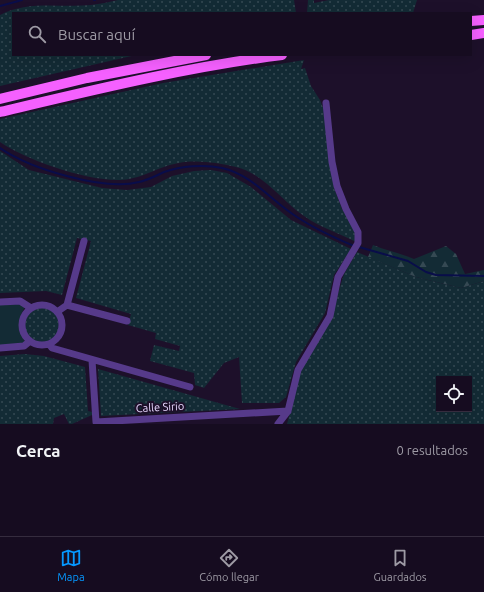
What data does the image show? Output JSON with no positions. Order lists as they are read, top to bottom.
{
  "streets": {
    "street": ["Calle Sirio"]
  },
  "page": {
    "search": "Buscar aquí",
    "heading": ["Cerca", "0 resultados"],
    "nav": ["Mapa", "Cómo llegar", "Guardados"]
  }
}
